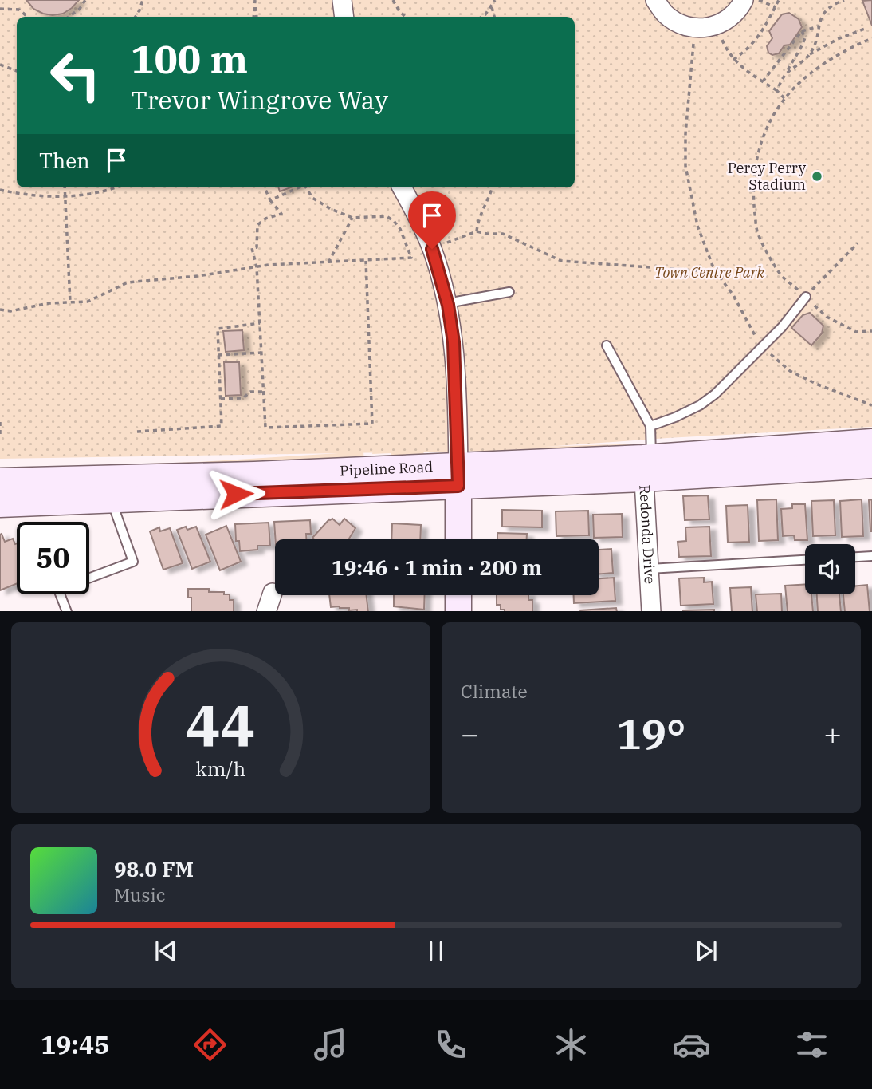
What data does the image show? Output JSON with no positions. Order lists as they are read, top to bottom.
{
  "streets": {
    "main road": ["Pipeline Road"],
    "street": ["Redonda Drive"]
  },
  "crossings": [
    ["Pipeline Road", "Redonda Drive"]
  ],
  "parks": ["Town Centre Park"],
  "places": ["Percy Perry Stadium"],
  "page": {
    "turn": ["100 m", "Trevor Wingrove Way"],
    "then": "Then",
    "limit": "50",
    "trip": "19:46 · 1 min · 200 m",
    "tile": "Climate",
    "heat": ["−", "19°", "+"],
    "song": ["98.0 FM", "Music"],
    "tabs": "19:45",
    "gauge": ["44", "km/h"]
  }
}
